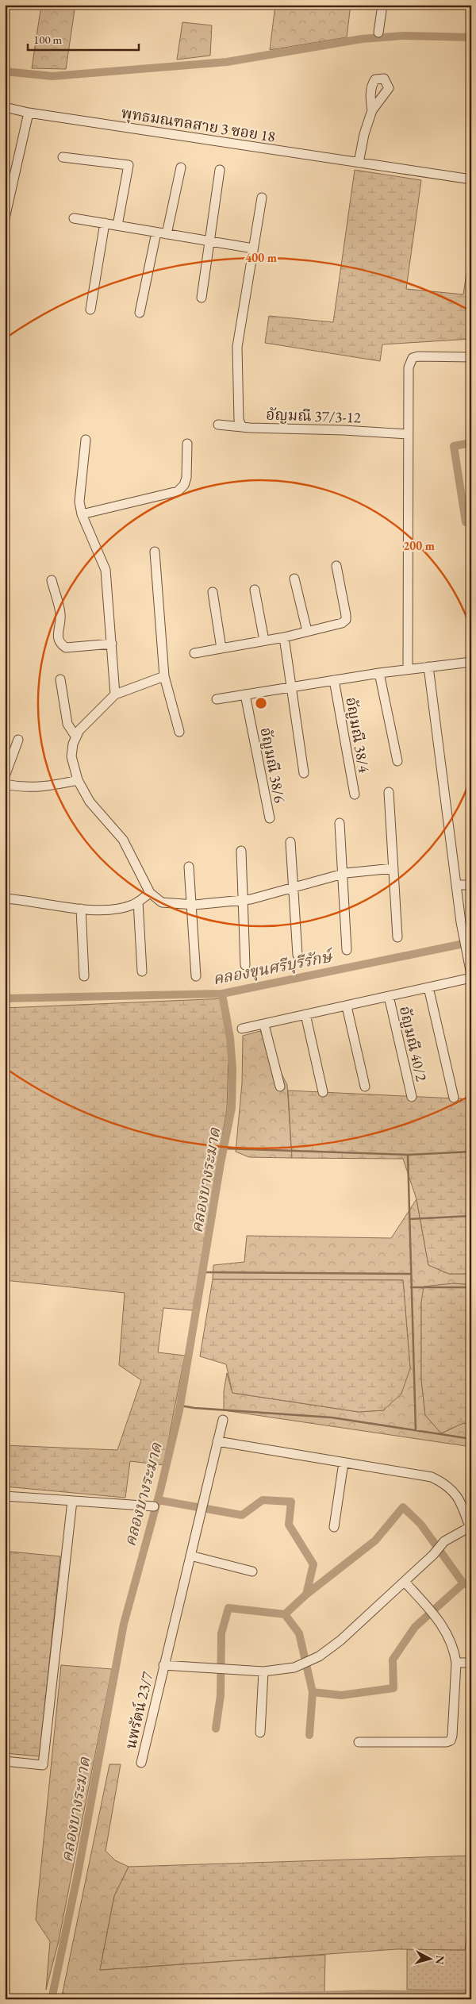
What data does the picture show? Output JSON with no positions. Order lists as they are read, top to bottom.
{
  "streets": {
    "street": [
      "พุทธมณฑลสาย 3 ซอย 18",
      "อัญมณี 37/3-12",
      "อัญมณี 38/4",
      "อัญมณี 38/6",
      "อัญมณี 40/2",
      "นพรัตน์ 23/7"
    ]
  },
  "water": ["คลองขุนศรีบุรีรักษ์", "คลองบางระมาด"],
  "scale_bar": "100 m",
  "north": "right",
  "rings": ["400 m", "200 m"]
}
